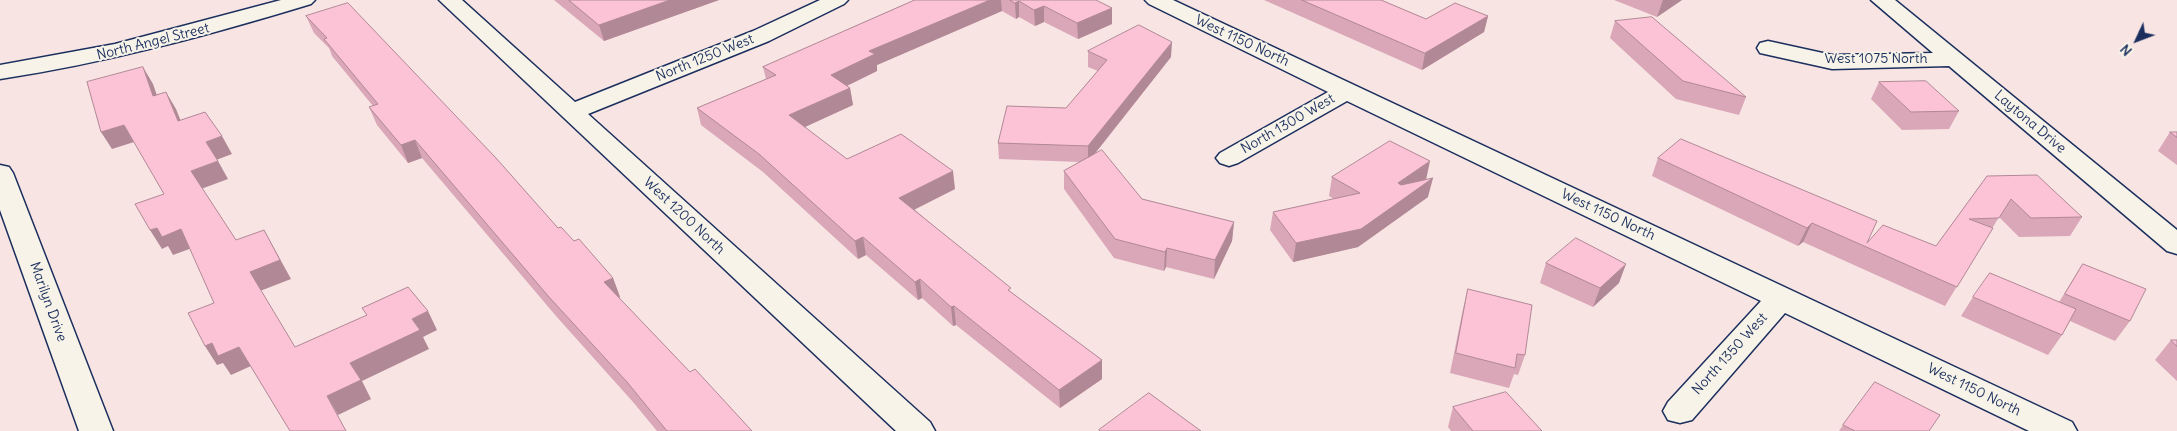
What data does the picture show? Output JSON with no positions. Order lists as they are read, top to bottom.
{
  "streets": {
    "street": [
      "West 1150 North",
      "North Angel Street",
      "North 1250 West",
      "West 1075 North",
      "Laytona Drive",
      "North 1300 West",
      "West 1200 North",
      "Marilyn Drive",
      "North 1350 West"
    ]
  },
  "crossings": [
    ["West 1150 North", "North 1300 West"],
    ["West 1150 North", "North 1350 West"],
    ["North 1250 West", "West 1200 North"],
    ["West 1075 North", "Laytona Drive"]
  ],
  "north": "bottom left"
}
